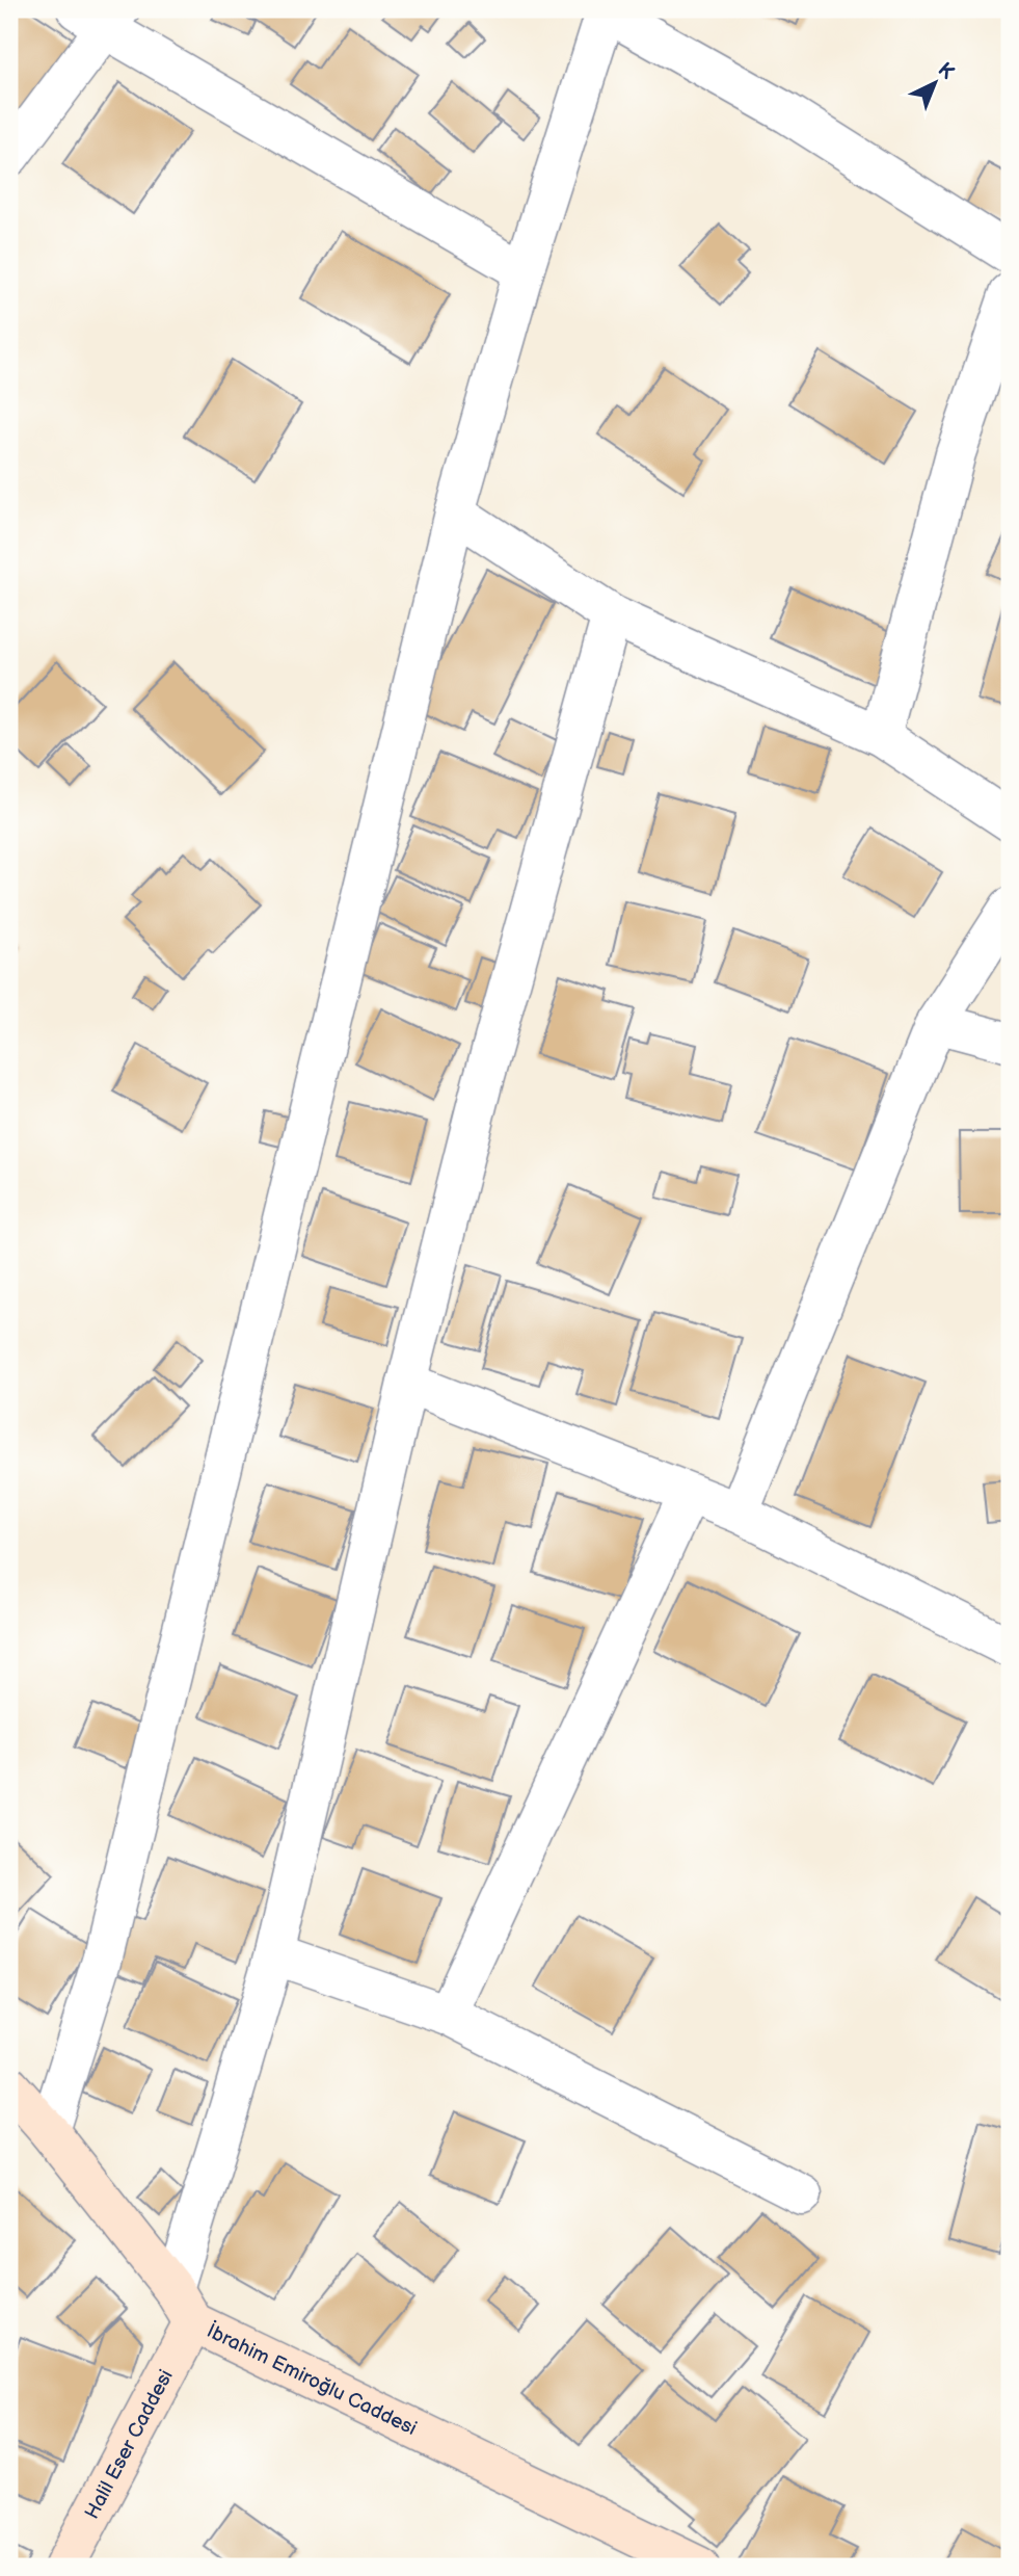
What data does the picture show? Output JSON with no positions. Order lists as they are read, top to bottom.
{
  "streets": {
    "street": ["İbrahim Emiroğlu Caddesi", "Halil Eser Caddesi"]
  },
  "crossings": [
    ["İbrahim Emiroğlu Caddesi", "Halil Eser Caddesi"]
  ],
  "north": "top right"
}
